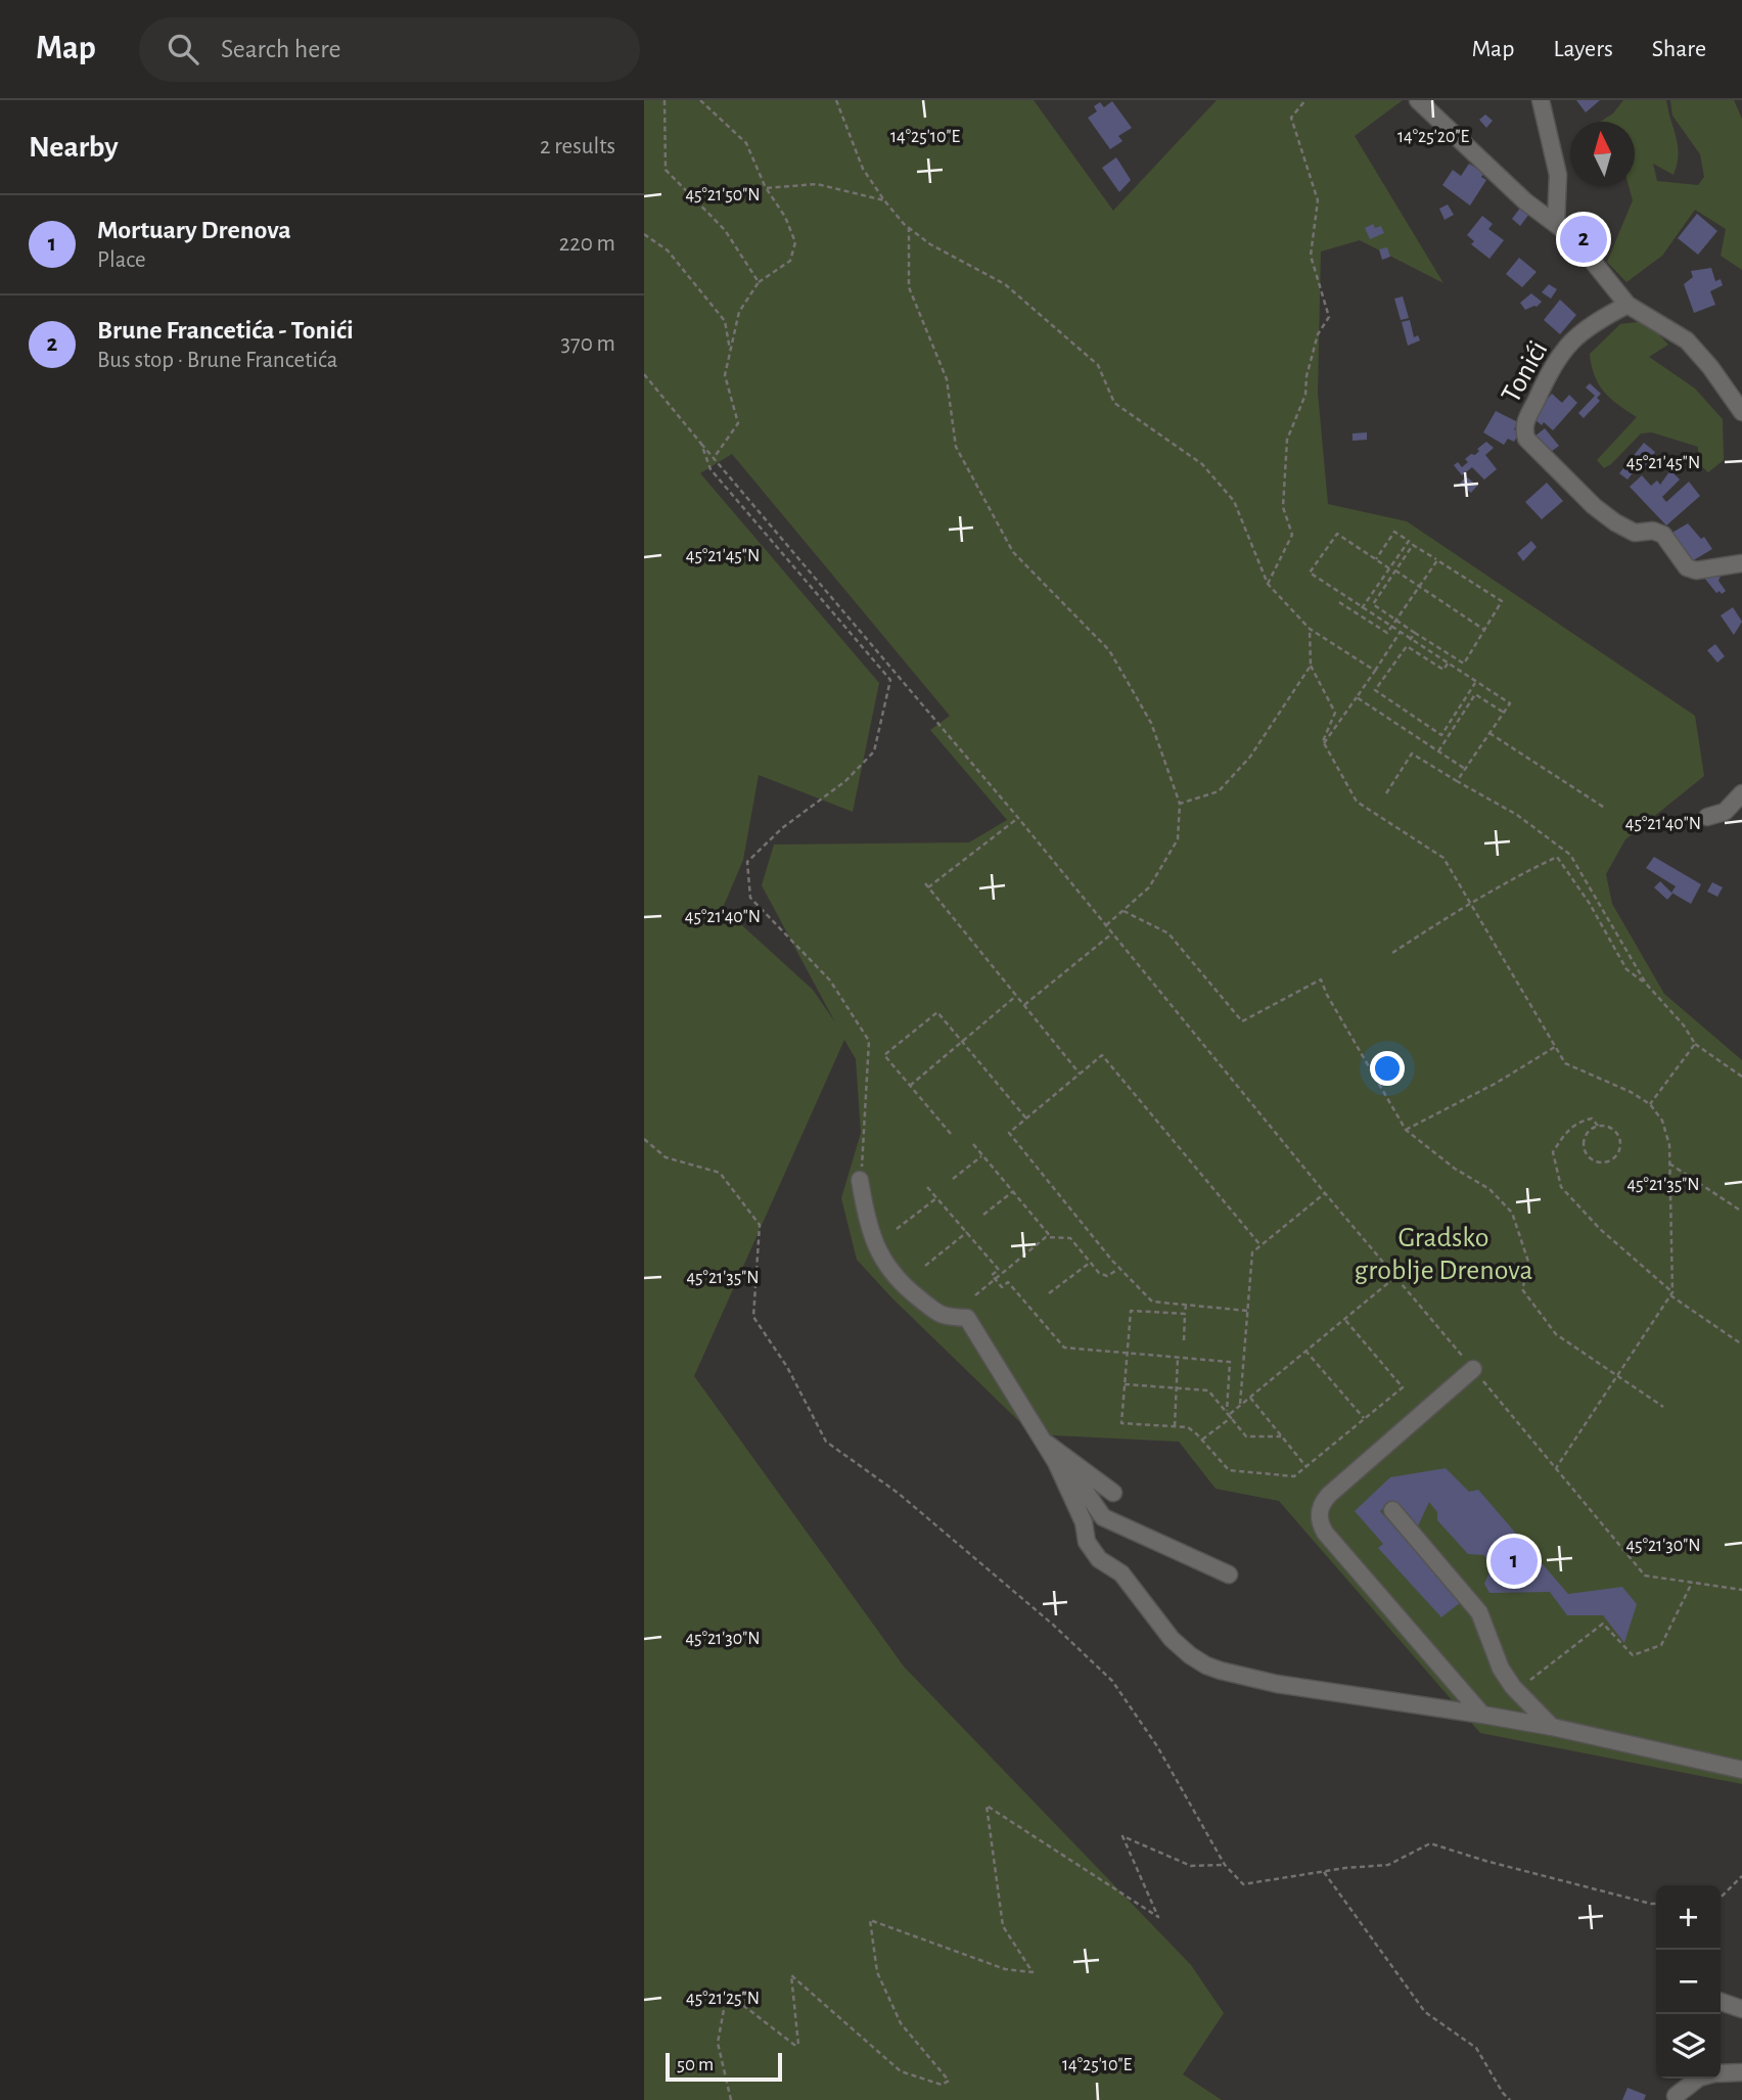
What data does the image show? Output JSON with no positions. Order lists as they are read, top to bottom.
{
  "streets": {
    "street": ["Tonići"]
  },
  "parks": ["Gradsko groblje Drenova"],
  "scale_bar": "50 m",
  "north": "top",
  "page": {
    "header": "Map",
    "search": "Search here",
    "nav": ["Map", "Layers", "Share"],
    "heading": ["Nearby", "2 results"],
    "list": [
      {
        "mark": "1",
        "name": "Mortuary Drenova",
        "note": "Place",
        "value": "220 m"
      },
      {
        "mark": "2",
        "name": "Brune Francetića - Tonići",
        "note": "Bus stop · Brune Francetića",
        "value": "370 m"
      }
    ],
    "pins": ["2", "1"],
    "map_buttons": ["+", "−"],
    "scale": "50 m"
  },
  "coordinates": [
    "14°25'10\"E",
    "14°25'20\"E",
    "45°21'50\"N",
    "45°21'45\"N",
    "45°21'40\"N",
    "45°21'35\"N",
    "45°21'30\"N",
    "45°21'25\"N"
  ]
}
